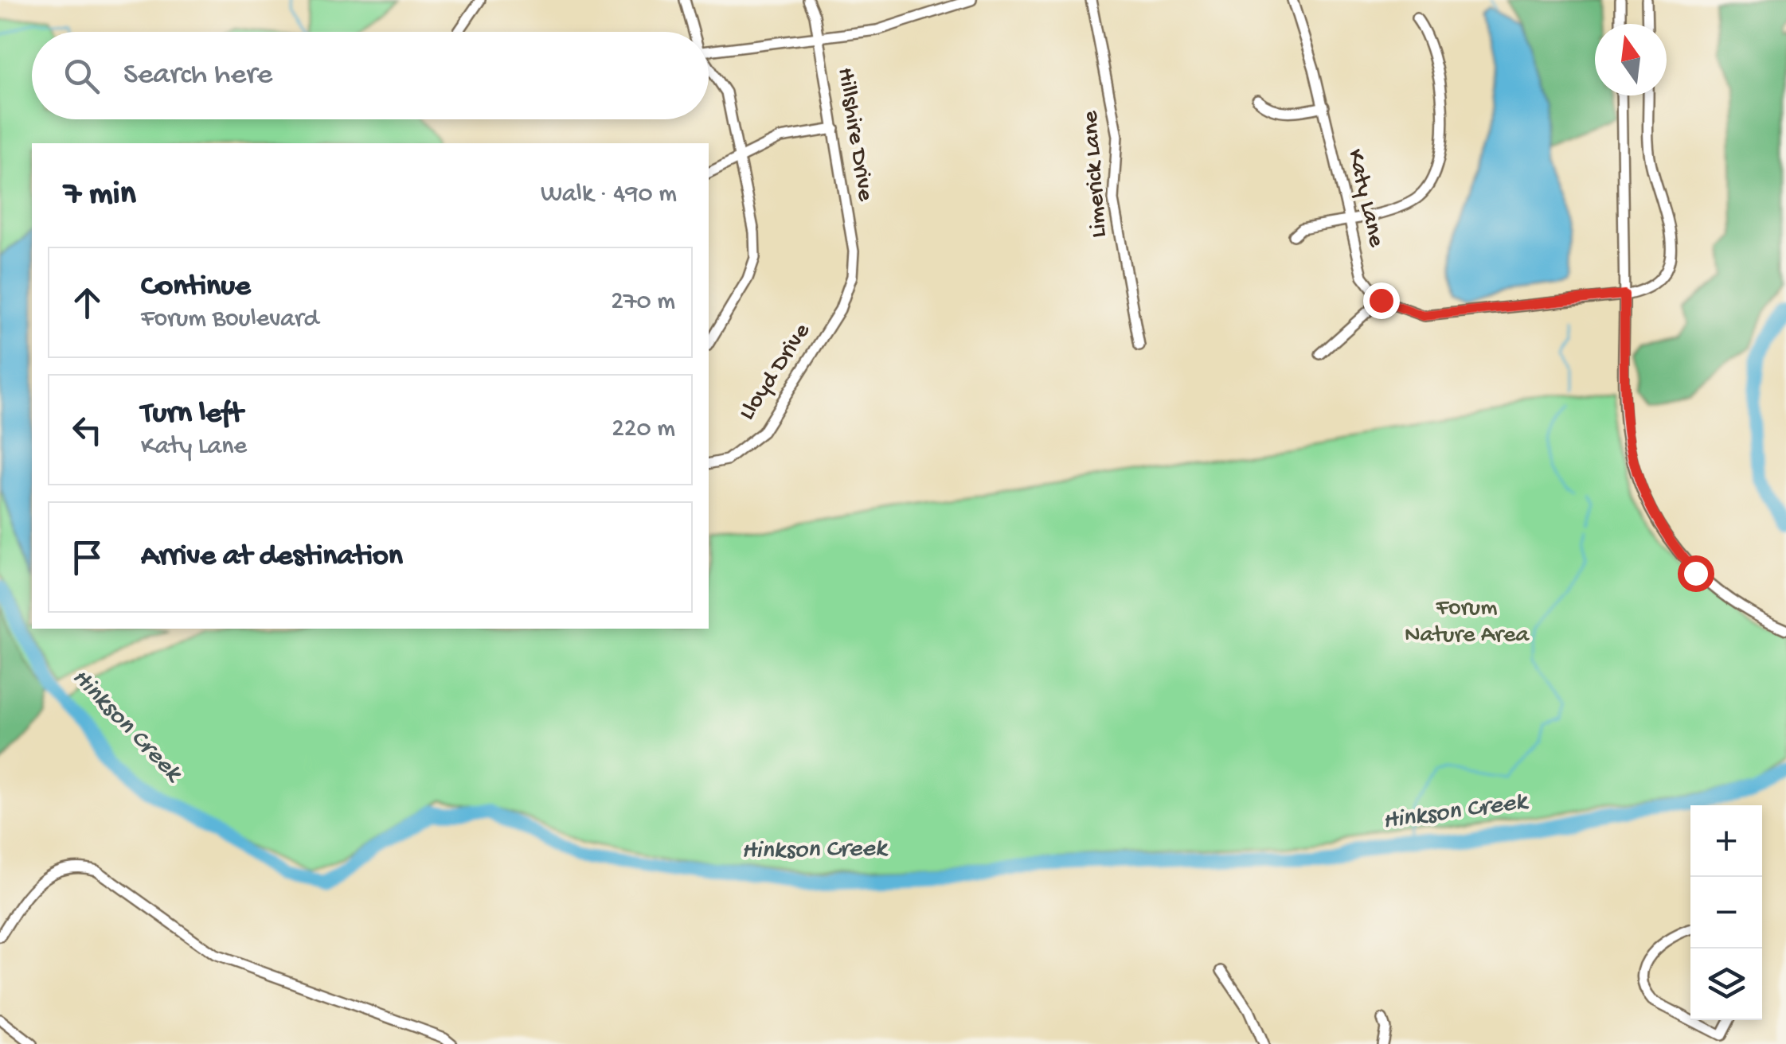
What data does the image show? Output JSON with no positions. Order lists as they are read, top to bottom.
{
  "streets": {
    "street": [
      "Hillshire Drive",
      "Limerick Lane",
      "Katy Lane",
      "Lloyd Drive"
    ]
  },
  "crossings": [
    ["Hillshire Drive", "Lloyd Drive"]
  ],
  "water": ["Hinkson Creek"],
  "parks": ["Forum Nature Area"],
  "north": "top",
  "page": {
    "search": "Search here",
    "heading": ["7 min", "Walk · 490 m"],
    "list": [
      ["Continue", "Forum Boulevard", "270 m"],
      ["Turn left", "Katy Lane", "220 m"],
      "Arrive at destination"
    ],
    "map_buttons": ["+", "−"]
  }
}
